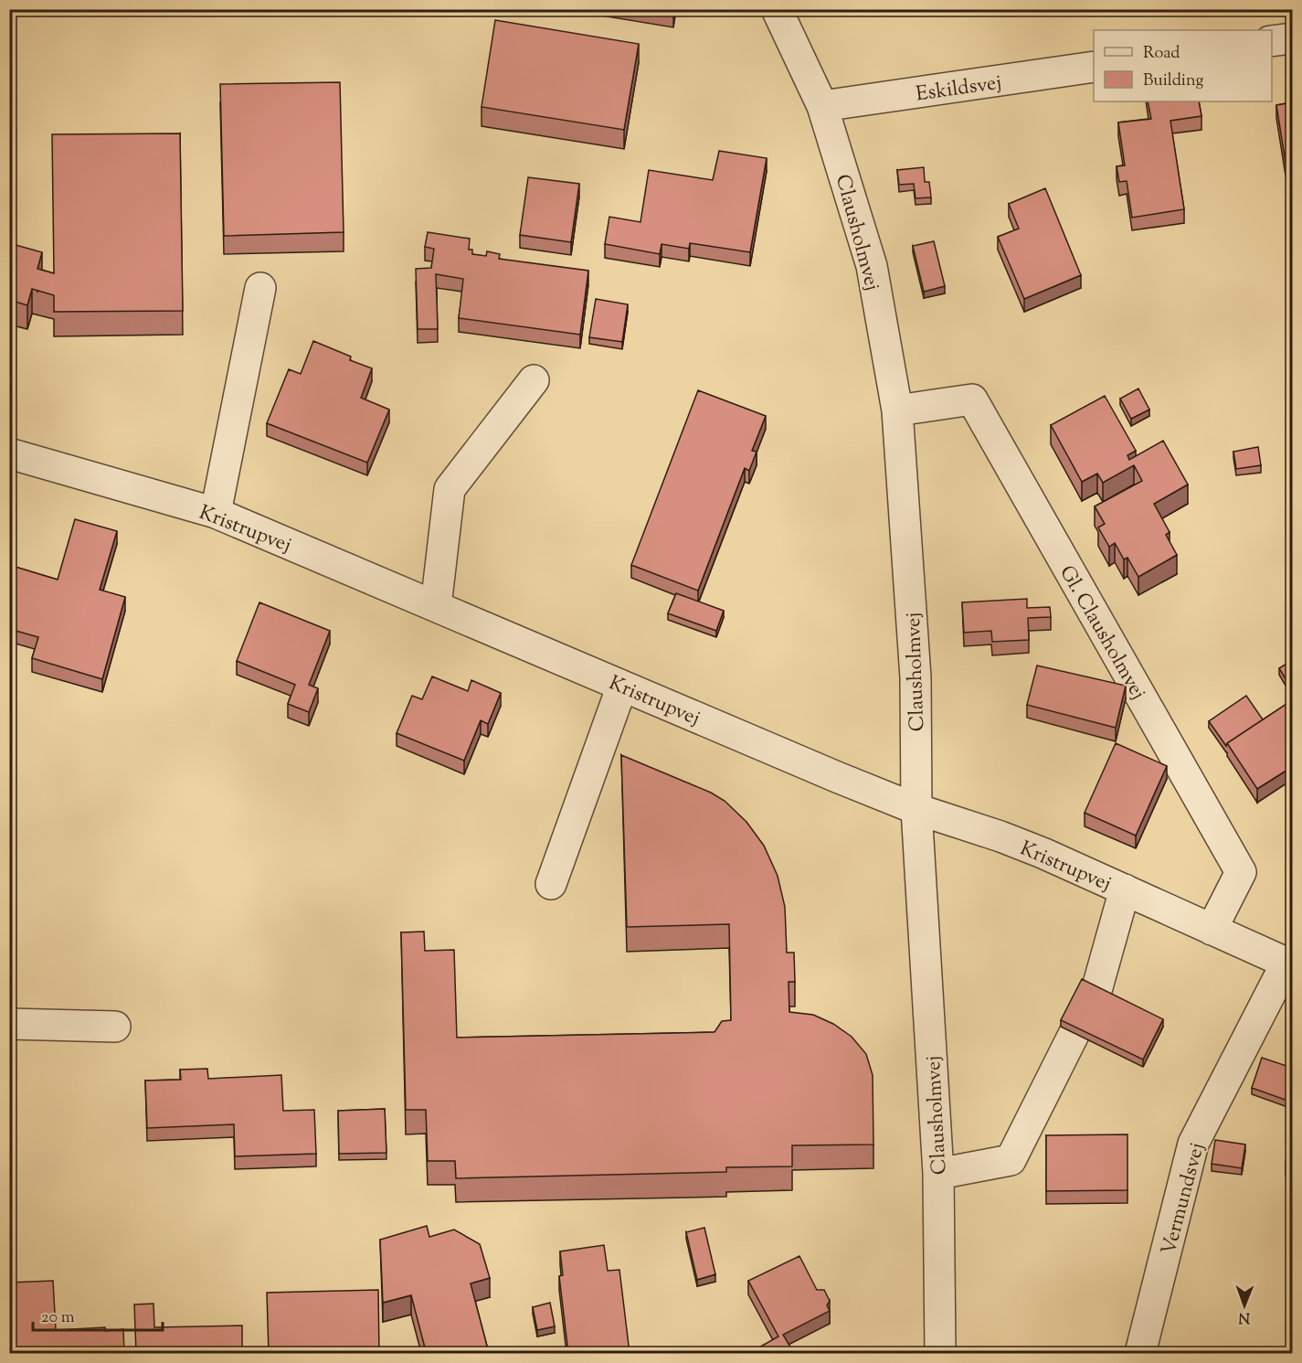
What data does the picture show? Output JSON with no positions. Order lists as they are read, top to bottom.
{
  "streets": {
    "street": [
      "Eskildsvej",
      "Clausholmvej",
      "Kristrupvej",
      "Gl. Clausholmvej",
      "Vermundsvej"
    ]
  },
  "crossings": [
    ["Eskildsvej", "Clausholmvej"],
    ["Clausholmvej", "Kristrupvej"],
    ["Clausholmvej", "Gl. Clausholmvej"],
    ["Kristrupvej", "Gl. Clausholmvej"],
    ["Kristrupvej", "Vermundsvej"]
  ],
  "legend": ["Road", "Building"],
  "scale_bar": "20 m",
  "north": "bottom"
}
